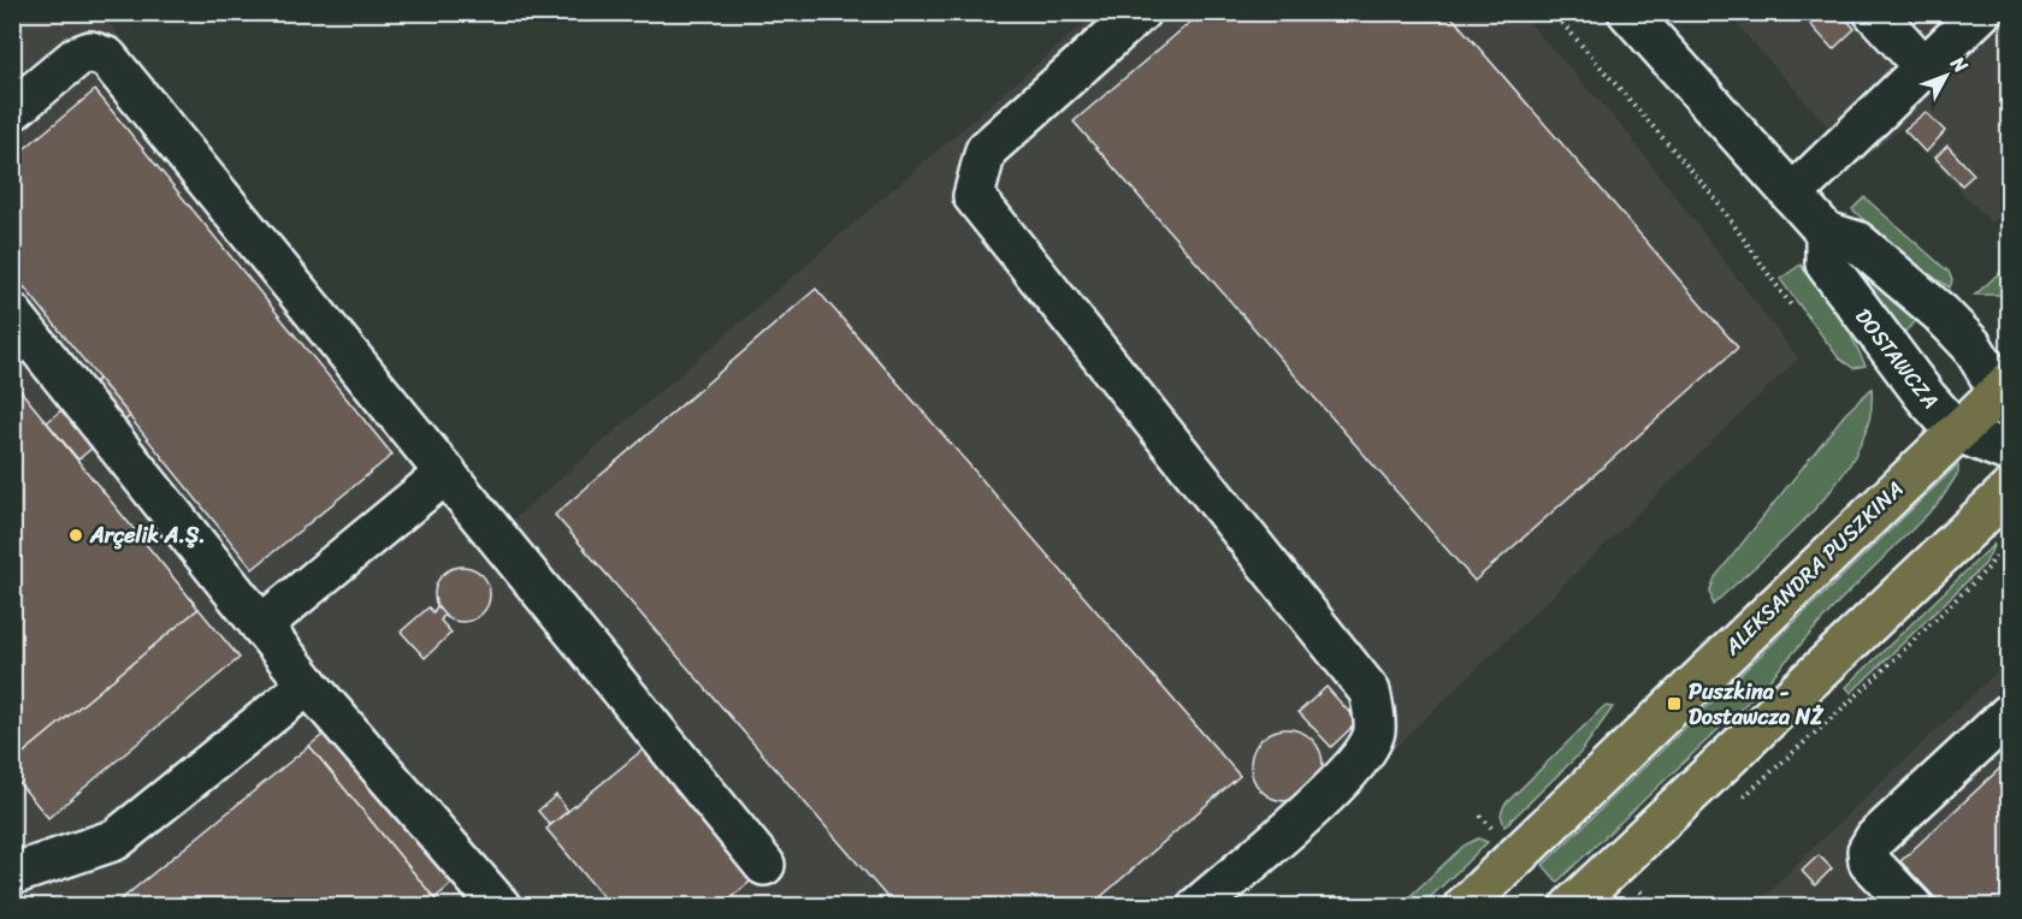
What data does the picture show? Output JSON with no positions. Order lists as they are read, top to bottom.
{
  "streets": {
    "main road": ["ALEKSANDRA PUSZKINA"],
    "street": ["DOSTAWCZA"]
  },
  "crossings": [
    ["DOSTAWCZA", "ALEKSANDRA PUSZKINA"]
  ],
  "places": {
    "other": ["Arçelik A.Ş."],
    "transit": ["Puszkina - Dostawcza NŻ"]
  },
  "north": "top right"
}
